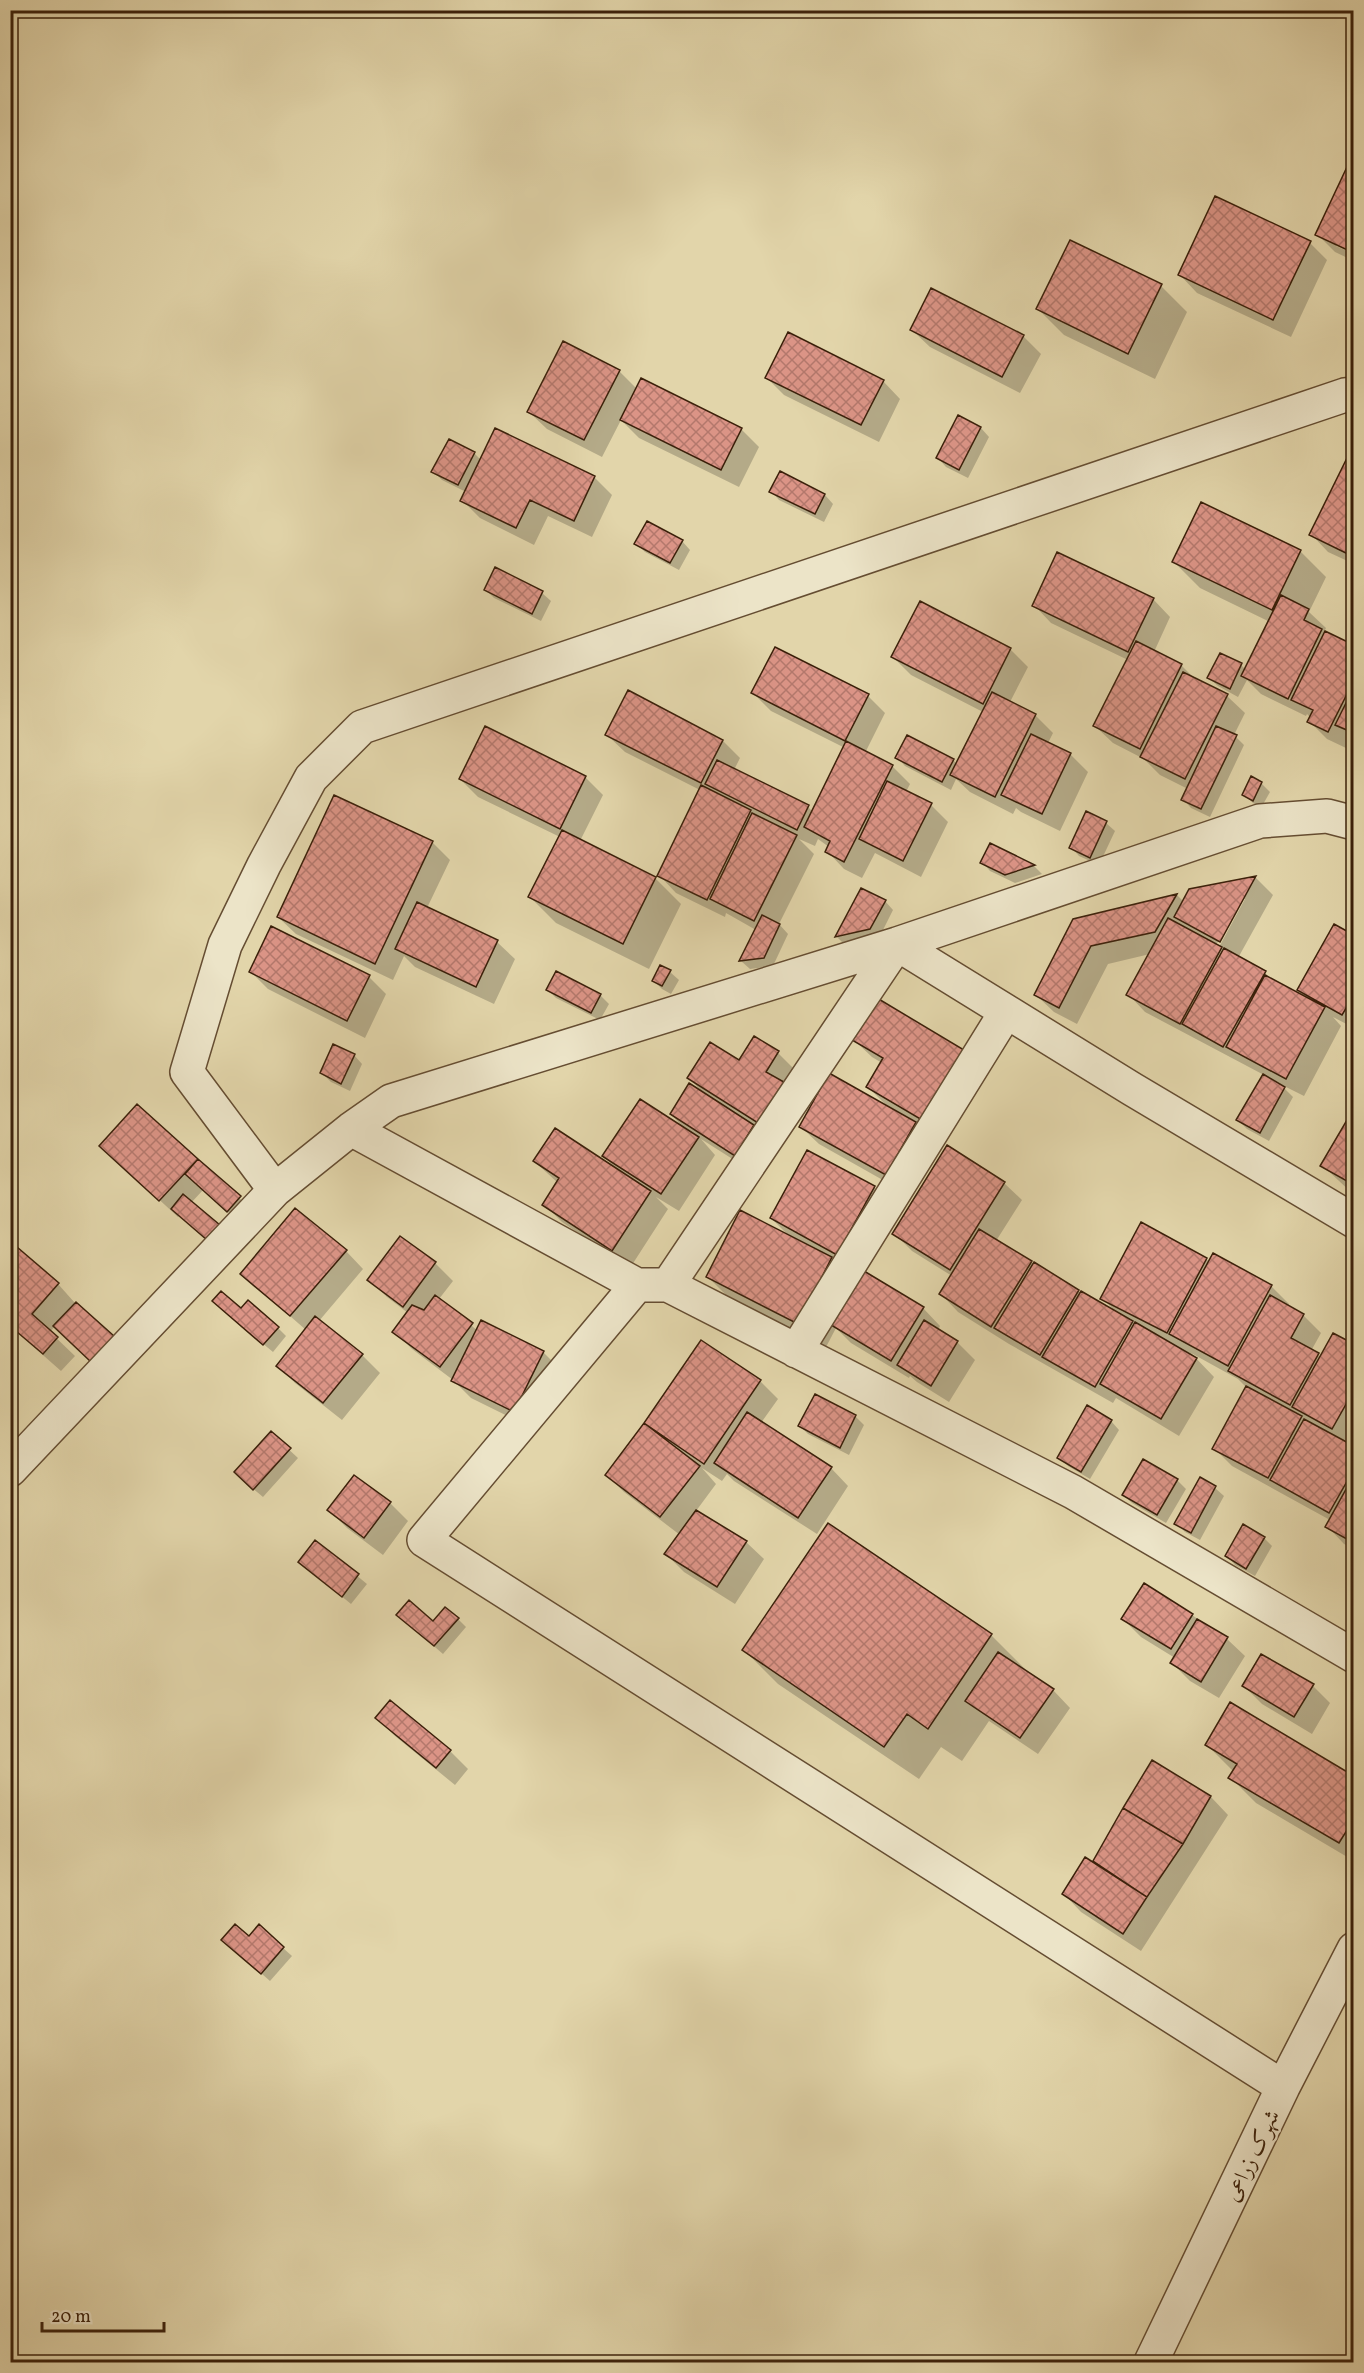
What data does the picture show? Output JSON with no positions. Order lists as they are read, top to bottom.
{
  "streets": {
    "street": ["شهرک زراعی"]
  },
  "scale_bar": "20 m"
}
